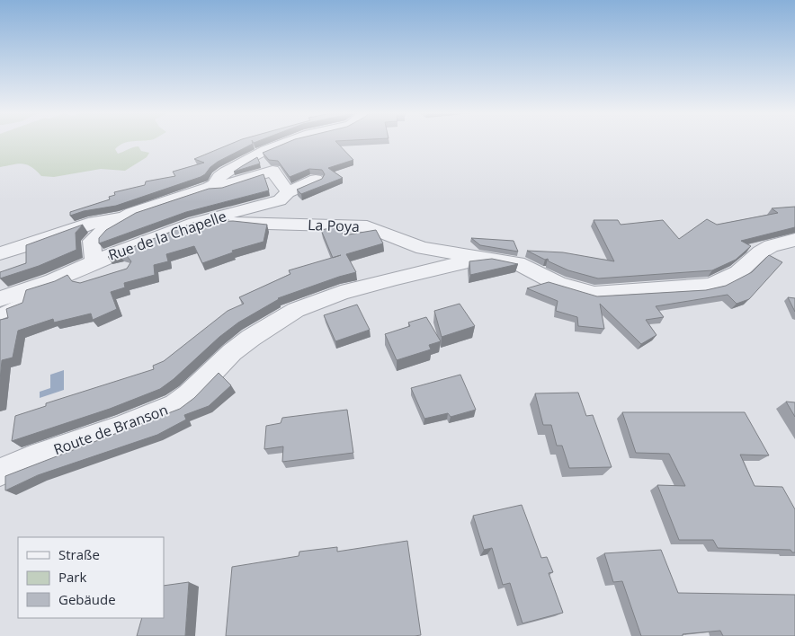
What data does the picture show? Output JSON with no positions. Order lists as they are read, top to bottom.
{
  "streets": {
    "street": ["La Poya", "Rue de la Chapelle", "Route de Branson"]
  },
  "crossings": [
    ["La Poya", "Rue de la Chapelle"],
    ["La Poya", "Route de Branson"]
  ],
  "legend": ["Straße", "Park", "Gebäude"]
}
